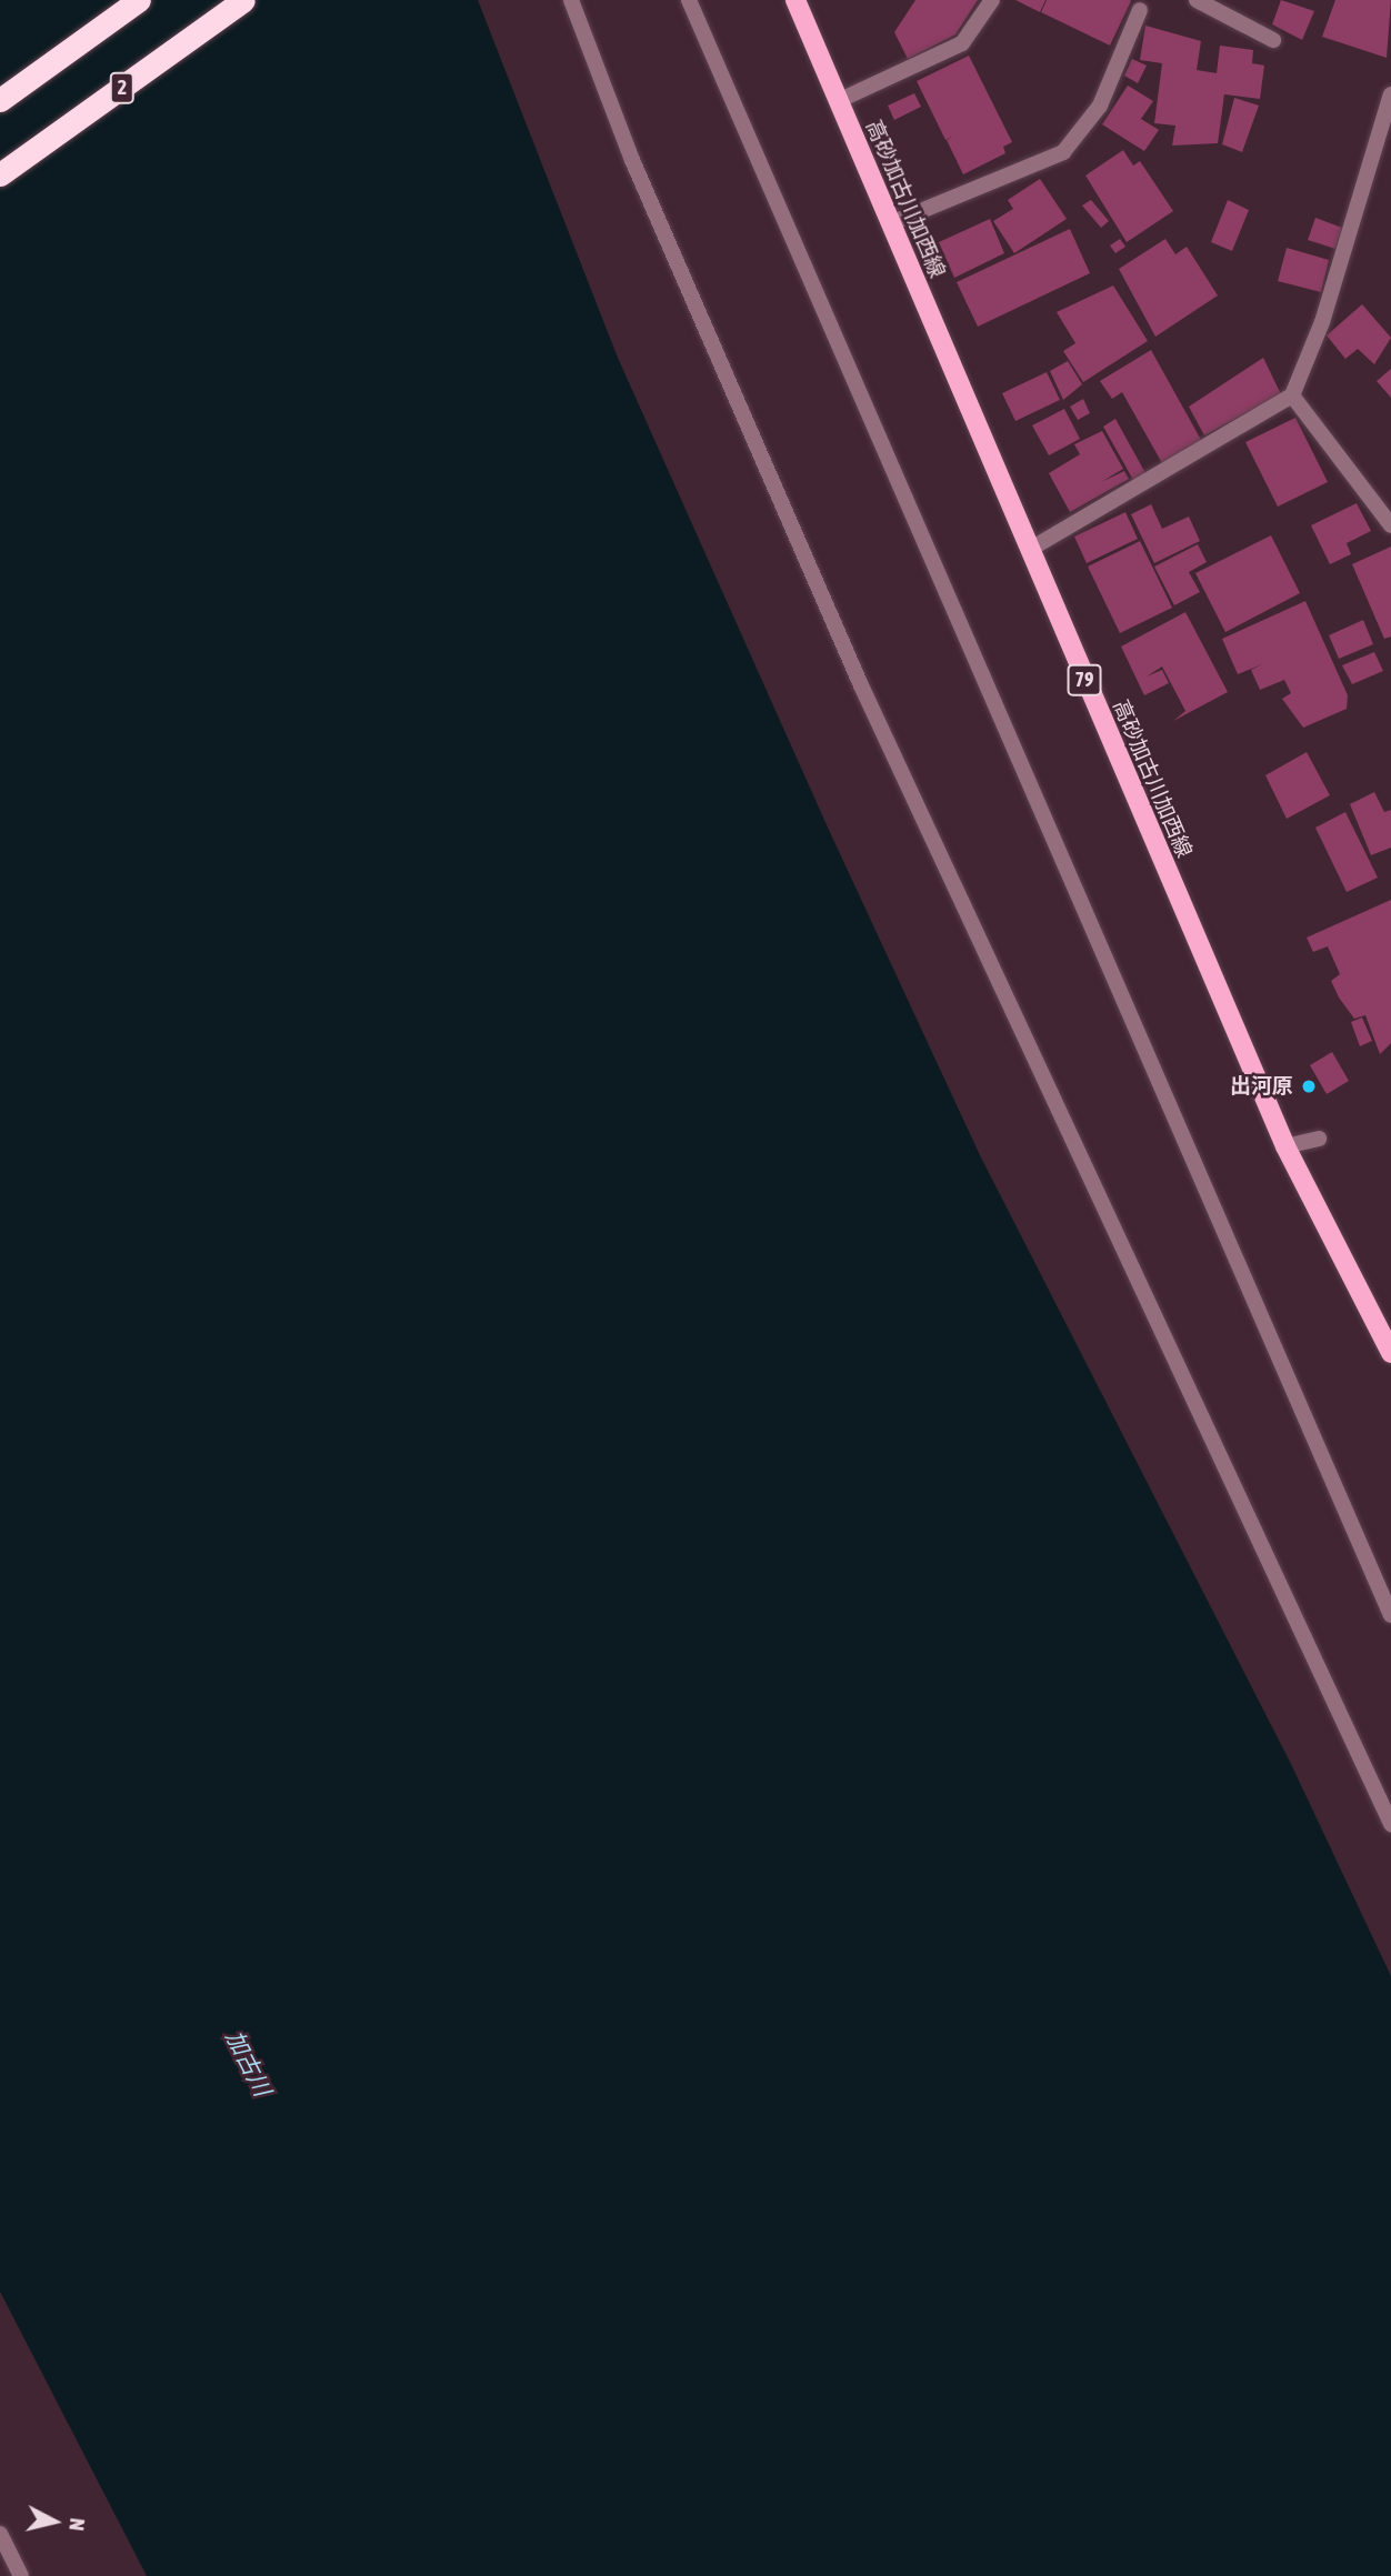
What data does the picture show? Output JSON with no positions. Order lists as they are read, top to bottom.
{
  "streets": {
    "highway": ["2"],
    "main road": ["高砂加古川加西線", "79"]
  },
  "water": ["加古川"],
  "places": ["出河原"],
  "north": "right"
}
